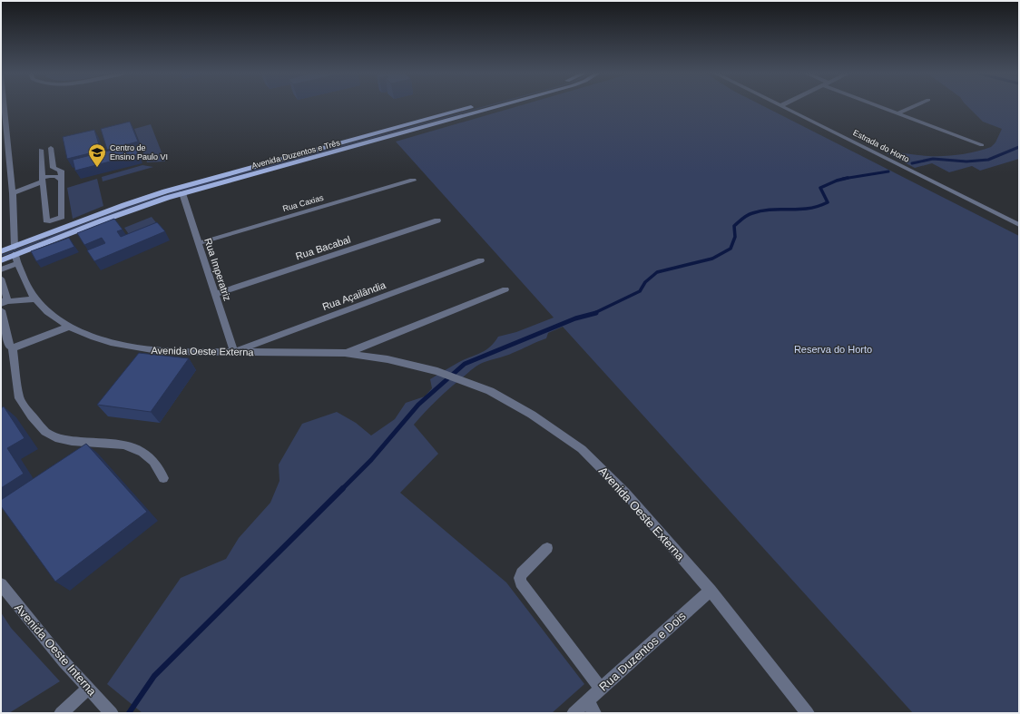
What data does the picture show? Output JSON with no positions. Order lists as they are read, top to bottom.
{
  "streets": {
    "main road": ["Avenida Duzentos e Três"],
    "street": [
      "Estrada do Horto",
      "Rua Caxias",
      "Rua Bacabal",
      "Rua Imperatriz",
      "Rua Açailândia",
      "Avenida Oeste Externa",
      "Avenida Oeste Interna",
      "Rua Duzentos e Dois"
    ]
  },
  "crossings": [
    ["Avenida Duzentos e Três", "Rua Imperatriz"],
    ["Avenida Duzentos e Três", "Avenida Oeste Externa"],
    ["Rua Caxias", "Rua Imperatriz"],
    ["Rua Bacabal", "Rua Imperatriz"],
    ["Rua Imperatriz", "Rua Açailândia"],
    ["Rua Imperatriz", "Avenida Oeste Externa"],
    ["Rua Açailândia", "Avenida Oeste Externa"],
    ["Avenida Oeste Externa", "Rua Duzentos e Dois"]
  ],
  "parks": ["Reserva do Horto"],
  "places": {
    "school or university": ["Centro de Ensino Paulo VI"]
  }
}
